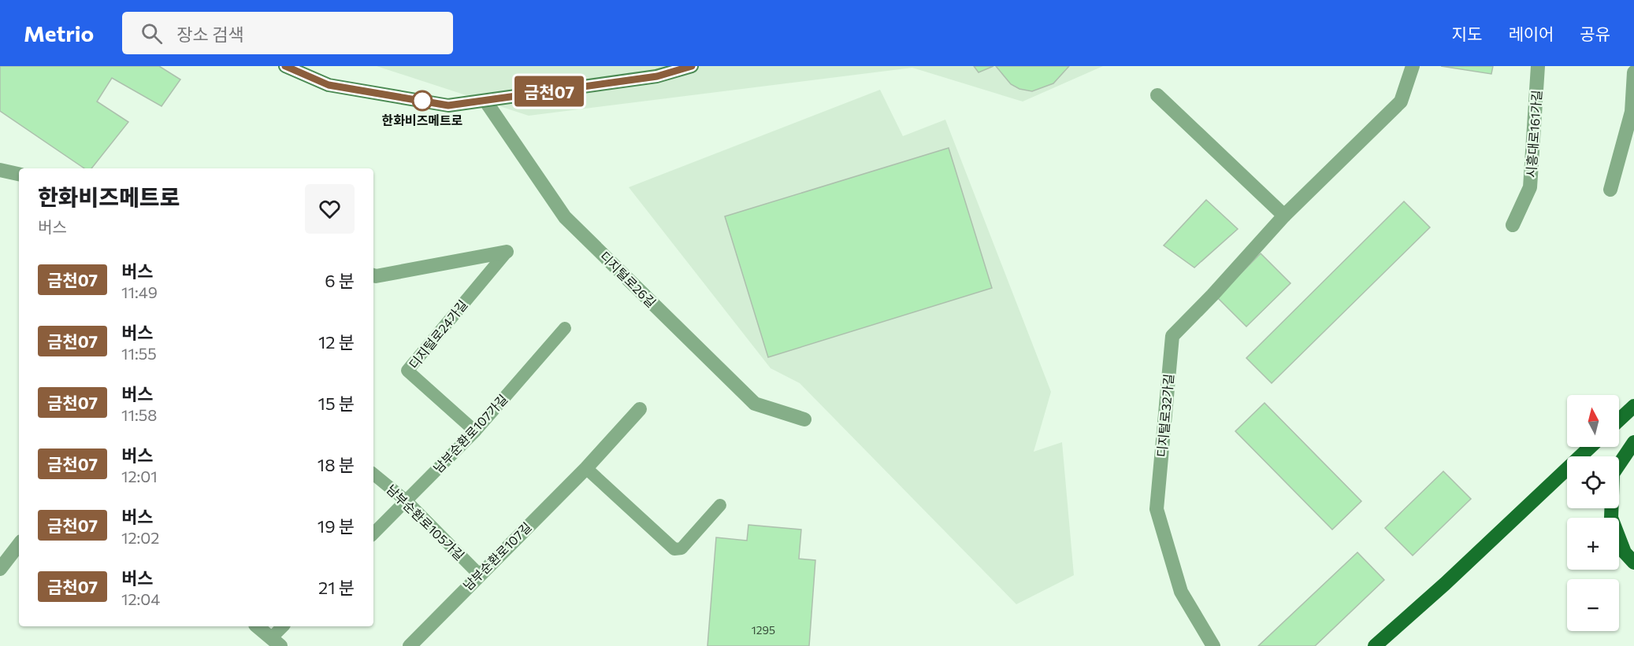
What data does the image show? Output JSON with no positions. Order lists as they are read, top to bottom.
{
  "streets": {
    "street": [
      "시흥대로161가길",
      "디지털로26길",
      "디지털로32가길",
      "남부순환로107길"
    ],
    "lane": ["디지털로24가길", "남부순환로107가길", "남부순환로105가길"]
  },
  "crossings": [
    ["디지털로24가길", "남부순환로107가길"],
    ["남부순환로107가길", "남부순환로105가길"],
    ["남부순환로105가길", "남부순환로107길"]
  ],
  "places": ["한화비즈메트로"],
  "lines": ["bus line 금천07"],
  "house_numbers": ["1295"],
  "north": "top",
  "page": {
    "header": "Metrio",
    "search": "장소 검색",
    "nav": ["지도", "레이어", "공유"],
    "on_map": "금천07",
    "heading": ["한화비즈메트로", "버스"],
    "list": [
      {
        "mark": "금천07",
        "name": "버스",
        "note": "11:49",
        "value": "6 분"
      },
      {
        "mark": "금천07",
        "name": "버스",
        "note": "11:55",
        "value": "12 분"
      },
      {
        "mark": "금천07",
        "name": "버스",
        "note": "11:58",
        "value": "15 분"
      },
      {
        "mark": "금천07",
        "name": "버스",
        "note": "12:01",
        "value": "18 분"
      },
      {
        "mark": "금천07",
        "name": "버스",
        "note": "12:02",
        "value": "19 분"
      },
      {
        "mark": "금천07",
        "name": "버스",
        "note": "12:04",
        "value": "21 분"
      }
    ],
    "map_buttons": ["+", "−"]
  }
}
